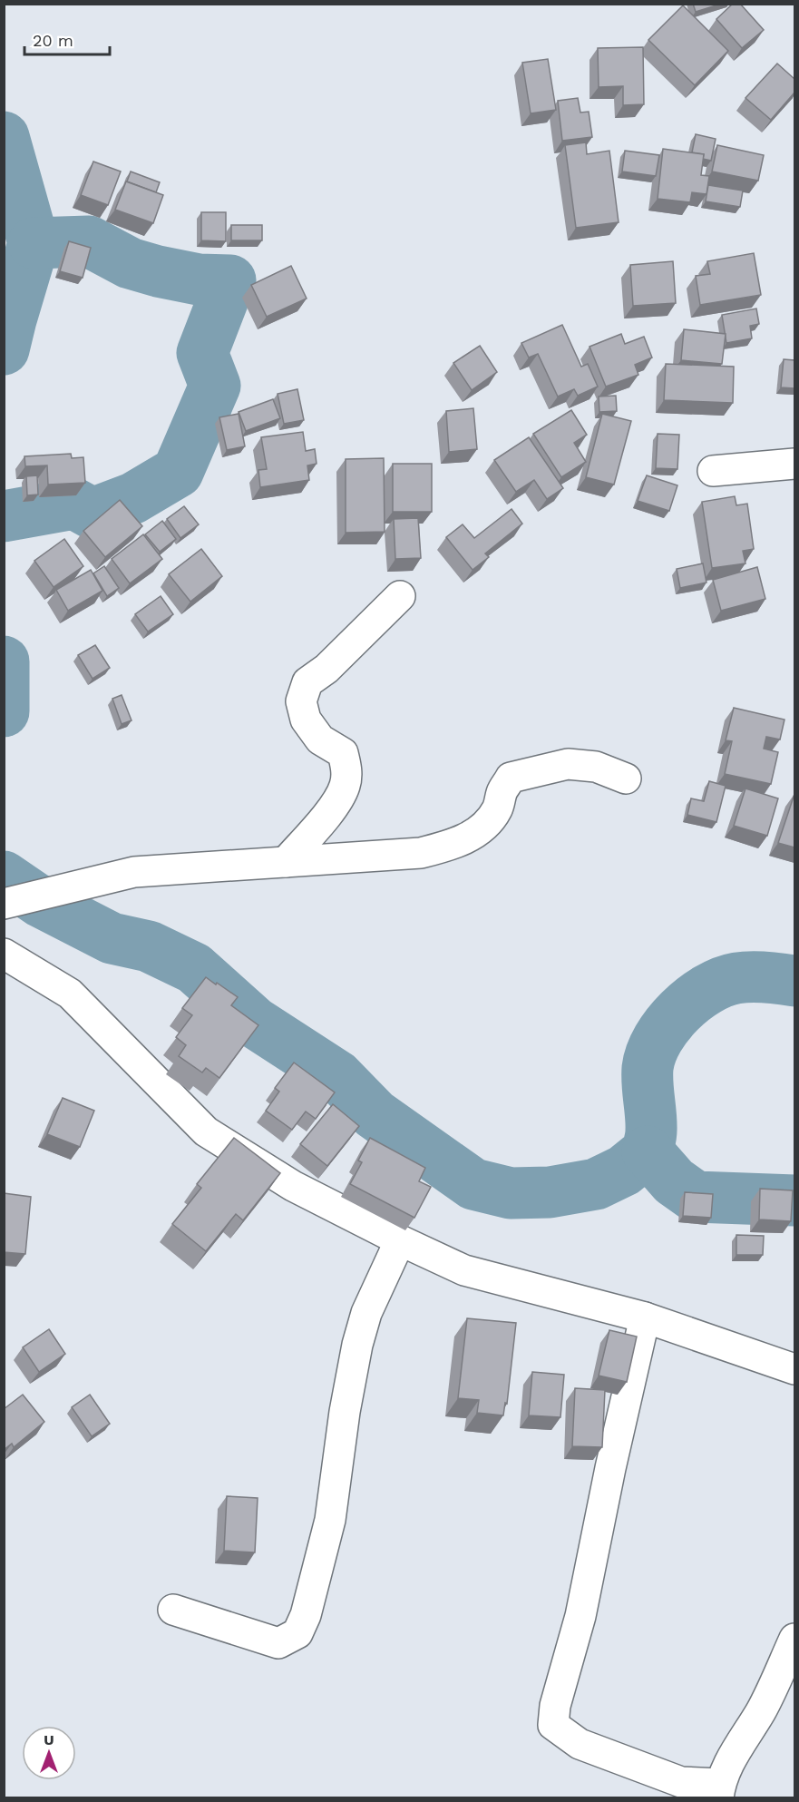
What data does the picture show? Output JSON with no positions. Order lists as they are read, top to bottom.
{
  "scale_bar": "20 m",
  "north": "top"
}
